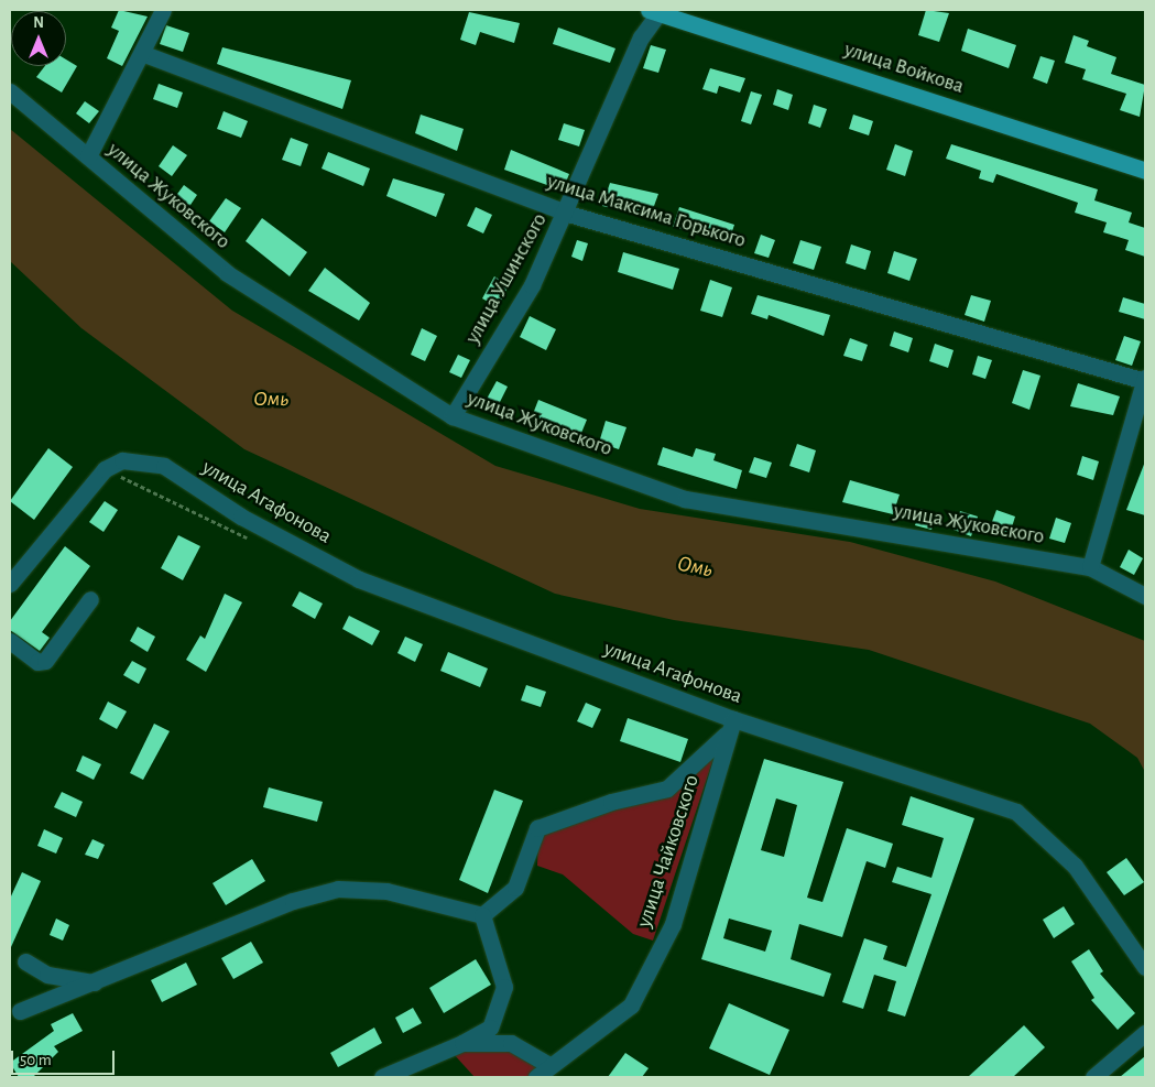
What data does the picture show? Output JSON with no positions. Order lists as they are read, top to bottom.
{
  "streets": {
    "main road": ["улица Войкова"],
    "street": [
      "улица Жуковского",
      "улица Максима Горького",
      "улица Ушинского",
      "улица Агафонова",
      "улица Чайковского"
    ]
  },
  "crossings": [
    ["улица Войкова", "улица Ушинского"],
    ["улица Жуковского", "улица Ушинского"],
    ["улица Максима Горького", "улица Ушинского"],
    ["улица Агафонова", "улица Чайковского"]
  ],
  "water": ["Омь"],
  "scale_bar": "50 m",
  "north": "top"
}
